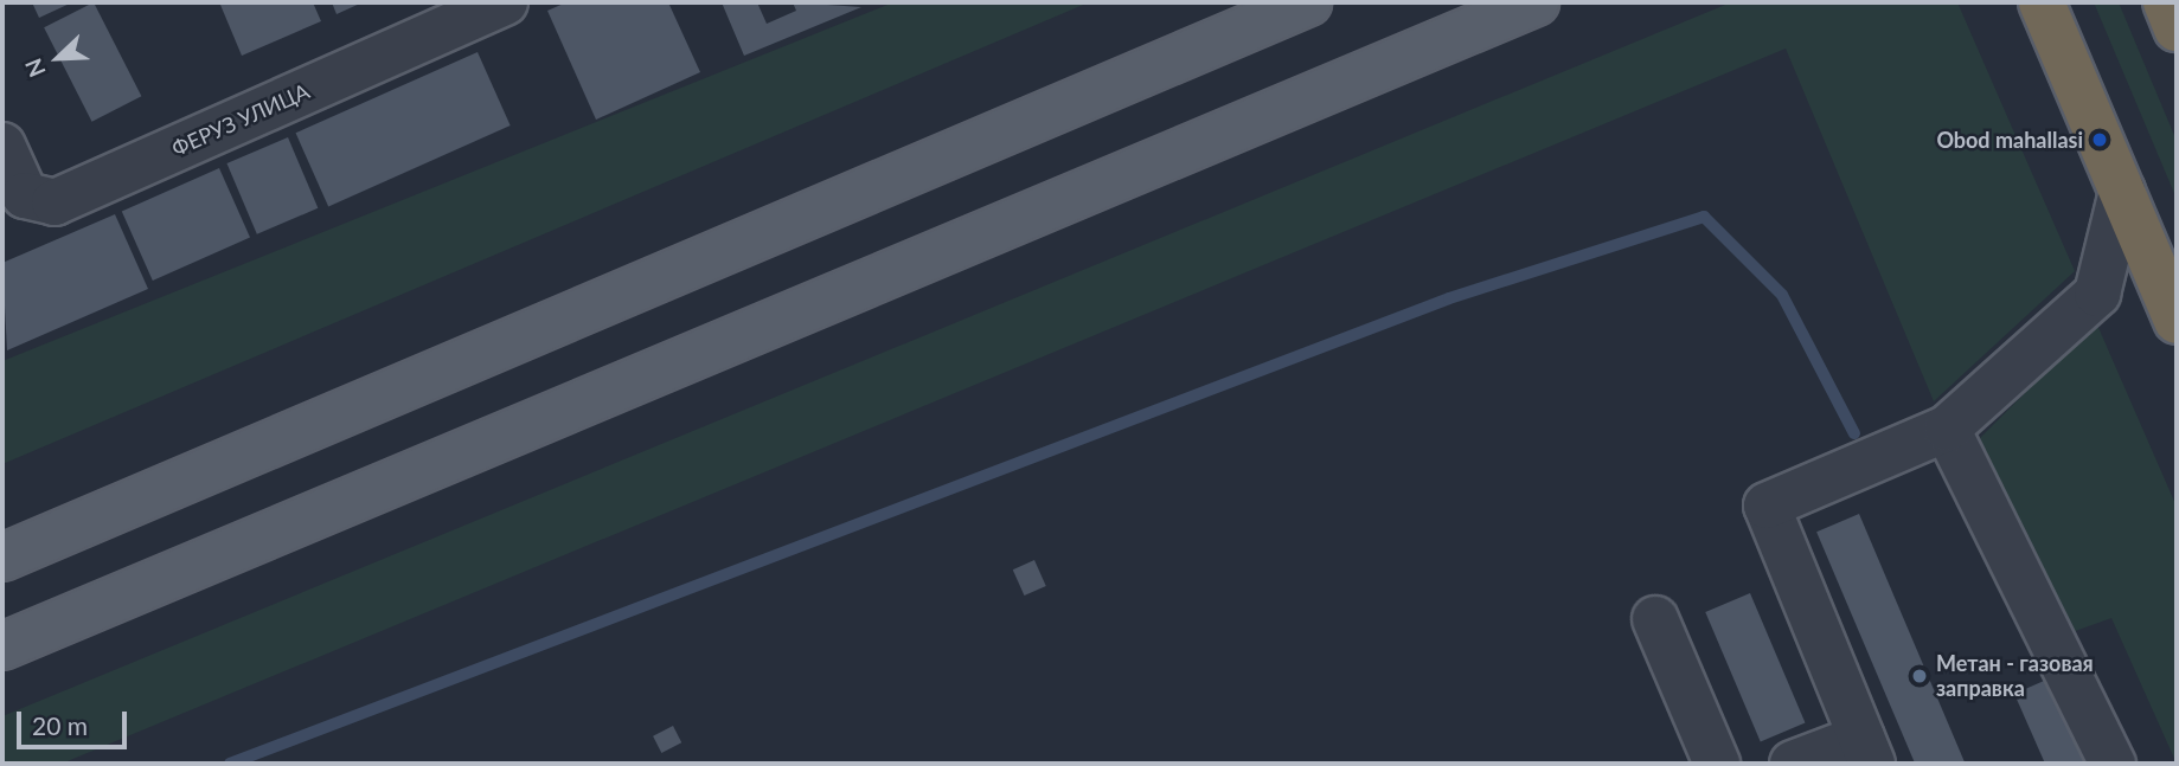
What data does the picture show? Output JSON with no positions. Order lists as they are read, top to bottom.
{
  "streets": {
    "street": ["ФЕРУЗ УЛИЦА"]
  },
  "places": ["Obod mahallasi", "Метан - газовая заправка"],
  "scale_bar": "20 m",
  "north": "bottom left"
}
